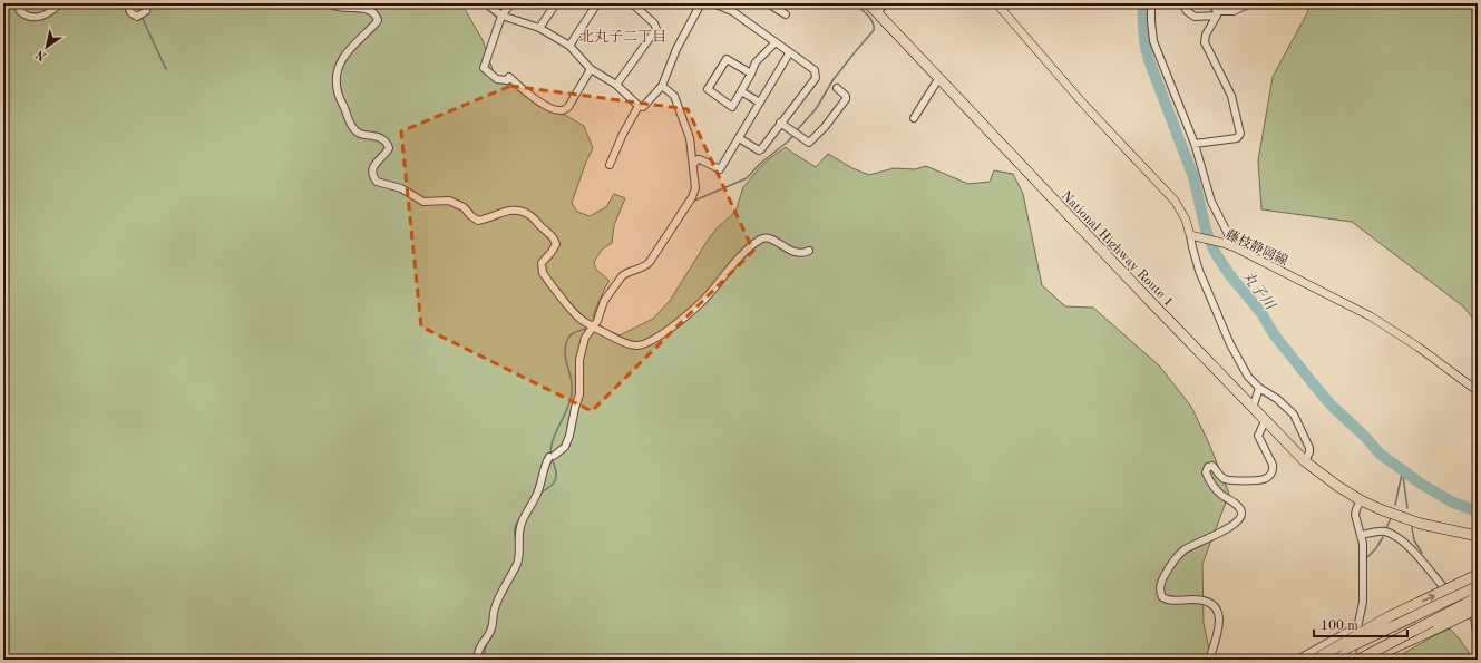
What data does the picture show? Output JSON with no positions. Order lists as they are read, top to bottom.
{
  "streets": {
    "highway": ["National Highway Route 1"],
    "main road": ["藤枝静岡線"]
  },
  "districts": ["北丸子二丁目"],
  "water": ["丸子川"],
  "scale_bar": "100 m",
  "north": "bottom left"
}
